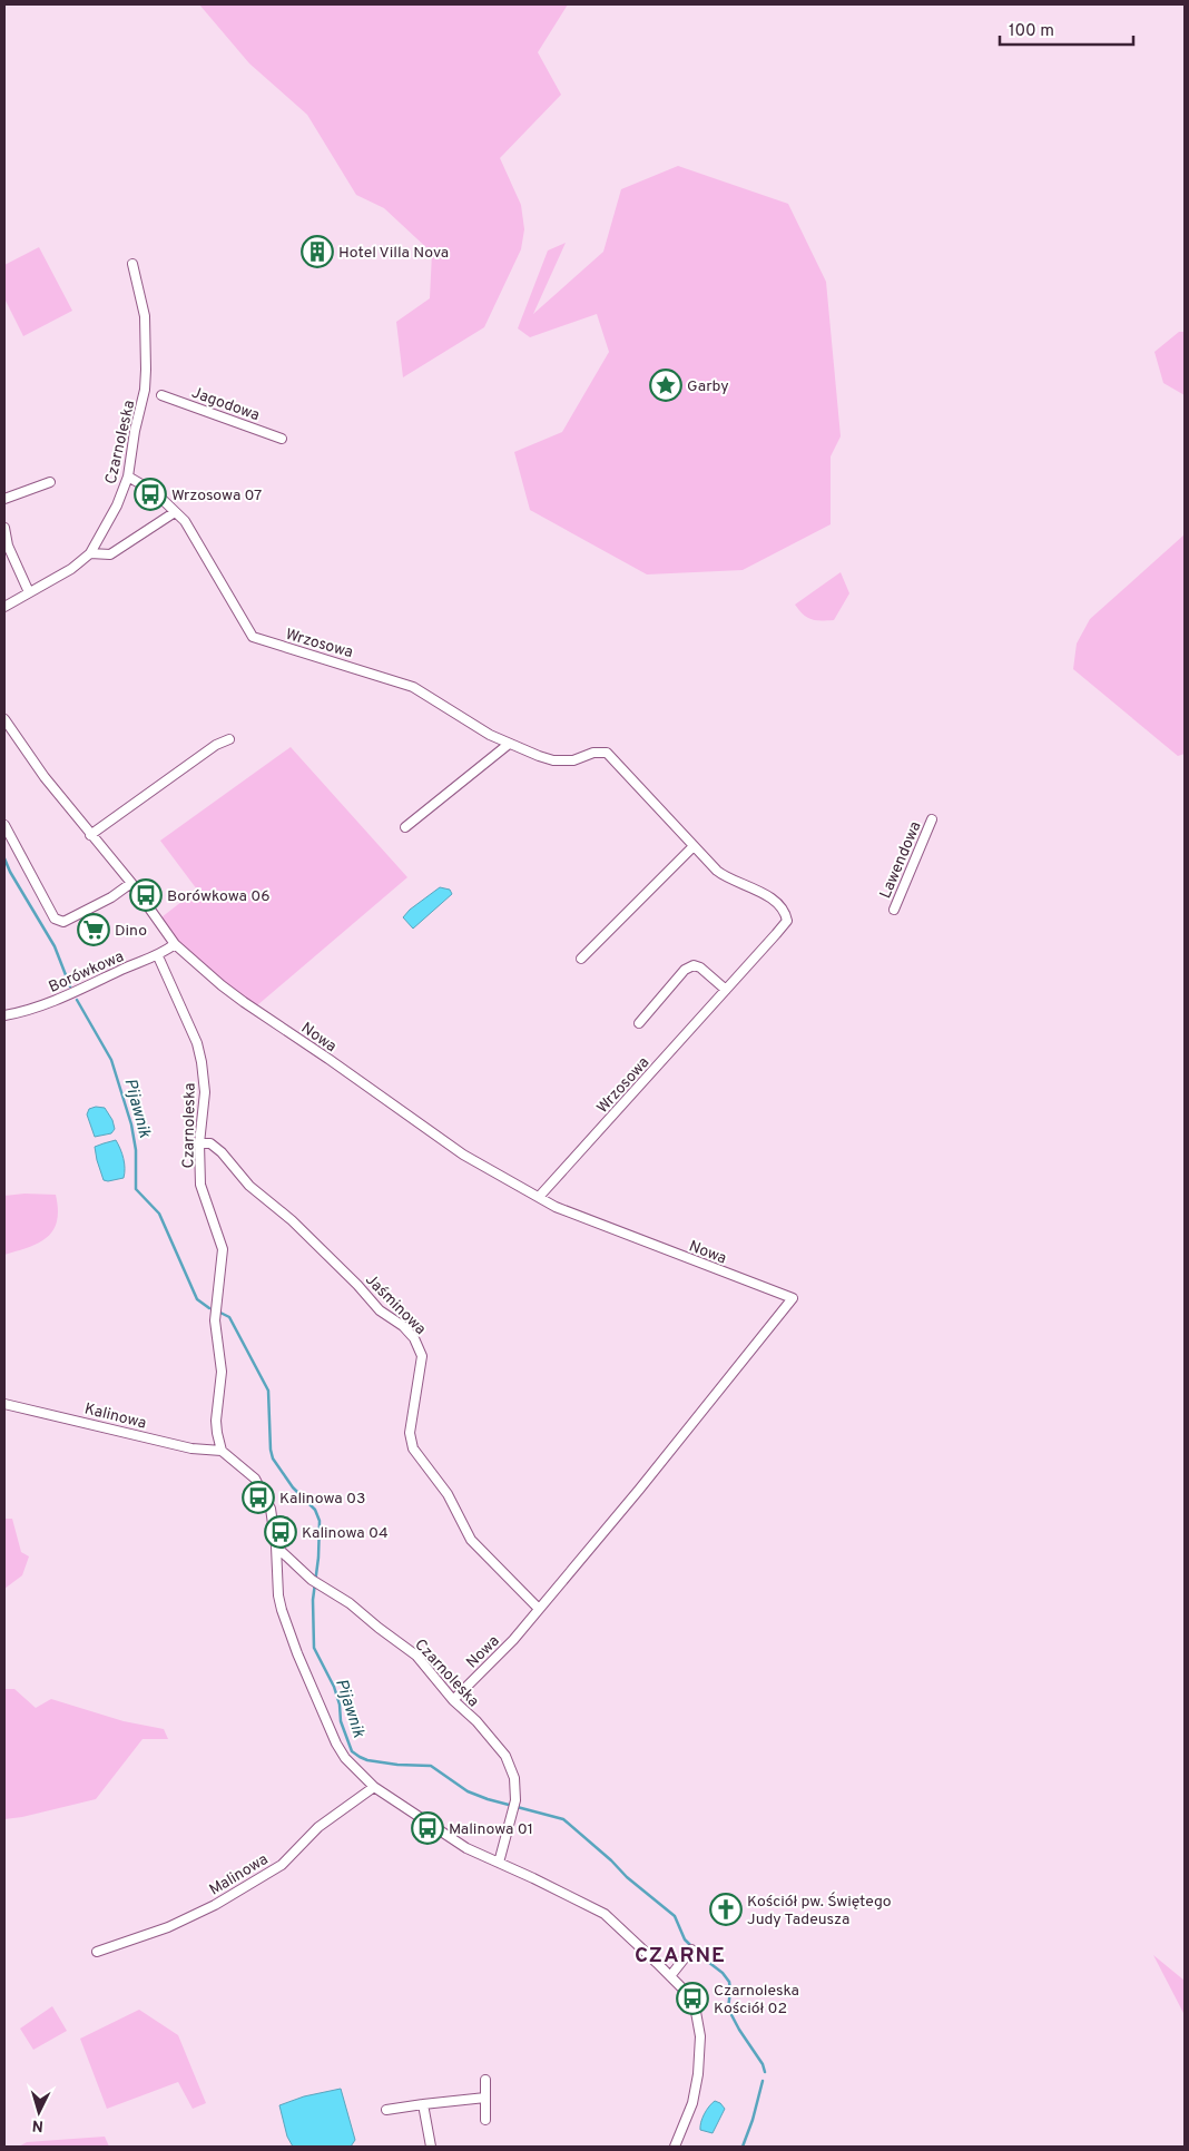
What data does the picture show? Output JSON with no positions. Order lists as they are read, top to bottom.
{
  "streets": {
    "street": [
      "Jagodowa",
      "Czarnoleska",
      "Wrzosowa",
      "Lawendowa",
      "Borówkowa",
      "Nowa",
      "Jaśminowa",
      "Kalinowa",
      "Malinowa"
    ]
  },
  "crossings": [
    ["Czarnoleska", "Wrzosowa"],
    ["Czarnoleska", "Borówkowa"],
    ["Czarnoleska", "Nowa"],
    ["Czarnoleska", "Jaśminowa"],
    ["Czarnoleska", "Kalinowa"],
    ["Wrzosowa", "Nowa"],
    ["Borówkowa", "Nowa"],
    ["Nowa", "Jaśminowa"]
  ],
  "districts": ["CZARNE"],
  "water": ["Pijawnik"],
  "places": {
    "building": ["Hotel Villa Nova"],
    "place": ["Garby"],
    "bus stop": [
      "Wrzosowa 07",
      "Borówkowa 06",
      "Kalinowa 03",
      "Kalinowa 04",
      "Malinowa 01",
      "Czarnoleska Kościół 02"
    ],
    "supermarket": ["Dino"],
    "church": ["Kościół pw. Świętego Judy Tadeusza"]
  },
  "scale_bar": "100 m",
  "north": "bottom"
}
